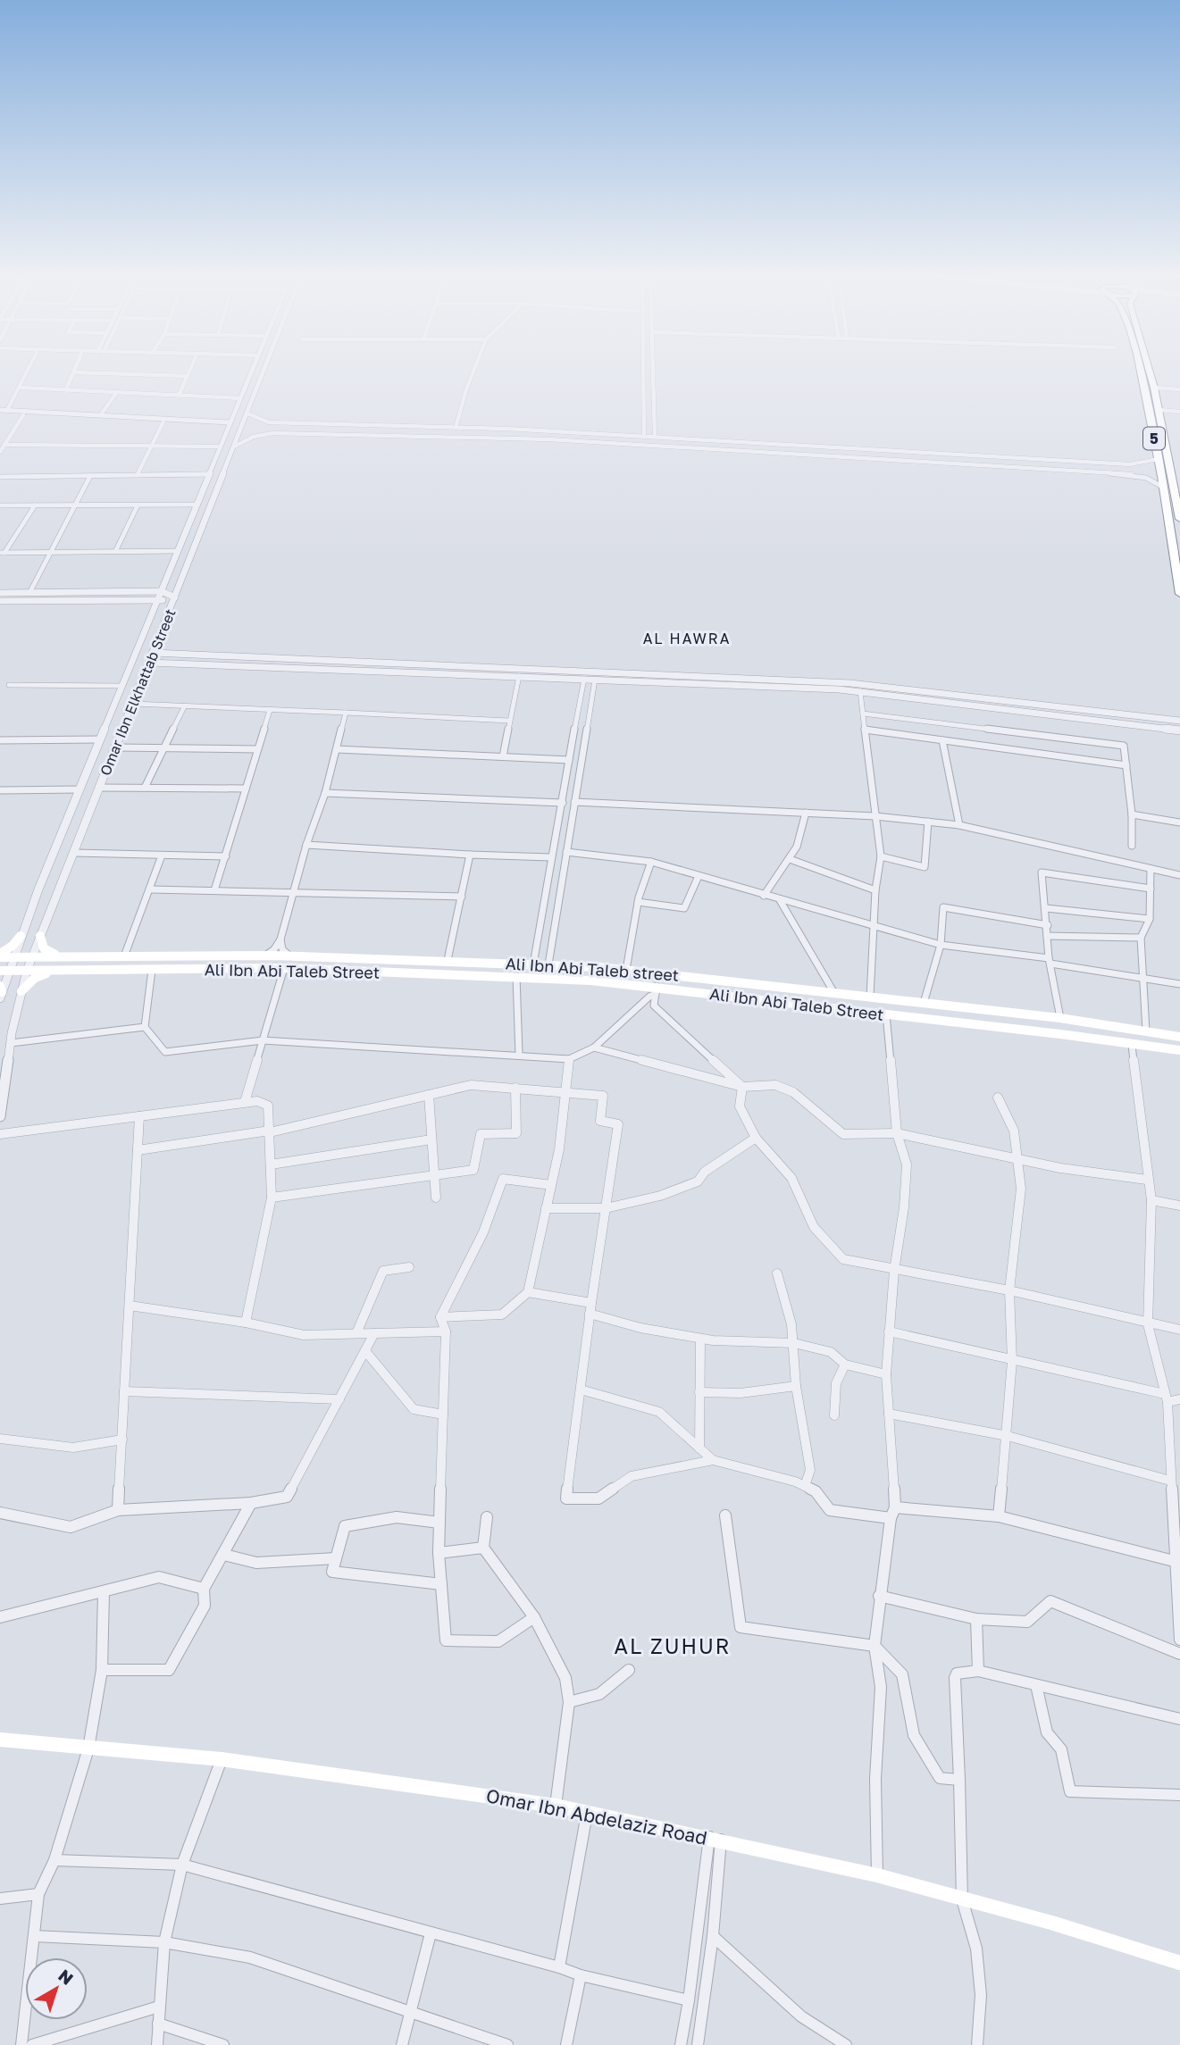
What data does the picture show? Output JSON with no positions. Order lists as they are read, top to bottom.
{
  "streets": {
    "highway": ["5"],
    "main road": ["Ali Ibn Abi Taleb street", "Ali Ibn Abi Taleb Street", "Omar Ibn Abdelaziz Road"],
    "street": ["Omar Ibn Elkhattab Street"]
  },
  "crossings": [
    ["Omar Ibn Elkhattab Street", "Ali Ibn Abi Taleb street"],
    ["Omar Ibn Elkhattab Street", "Ali Ibn Abi Taleb Street"]
  ],
  "districts": ["AL HAWRA", "AL ZUHUR"],
  "north": "top right"
}
